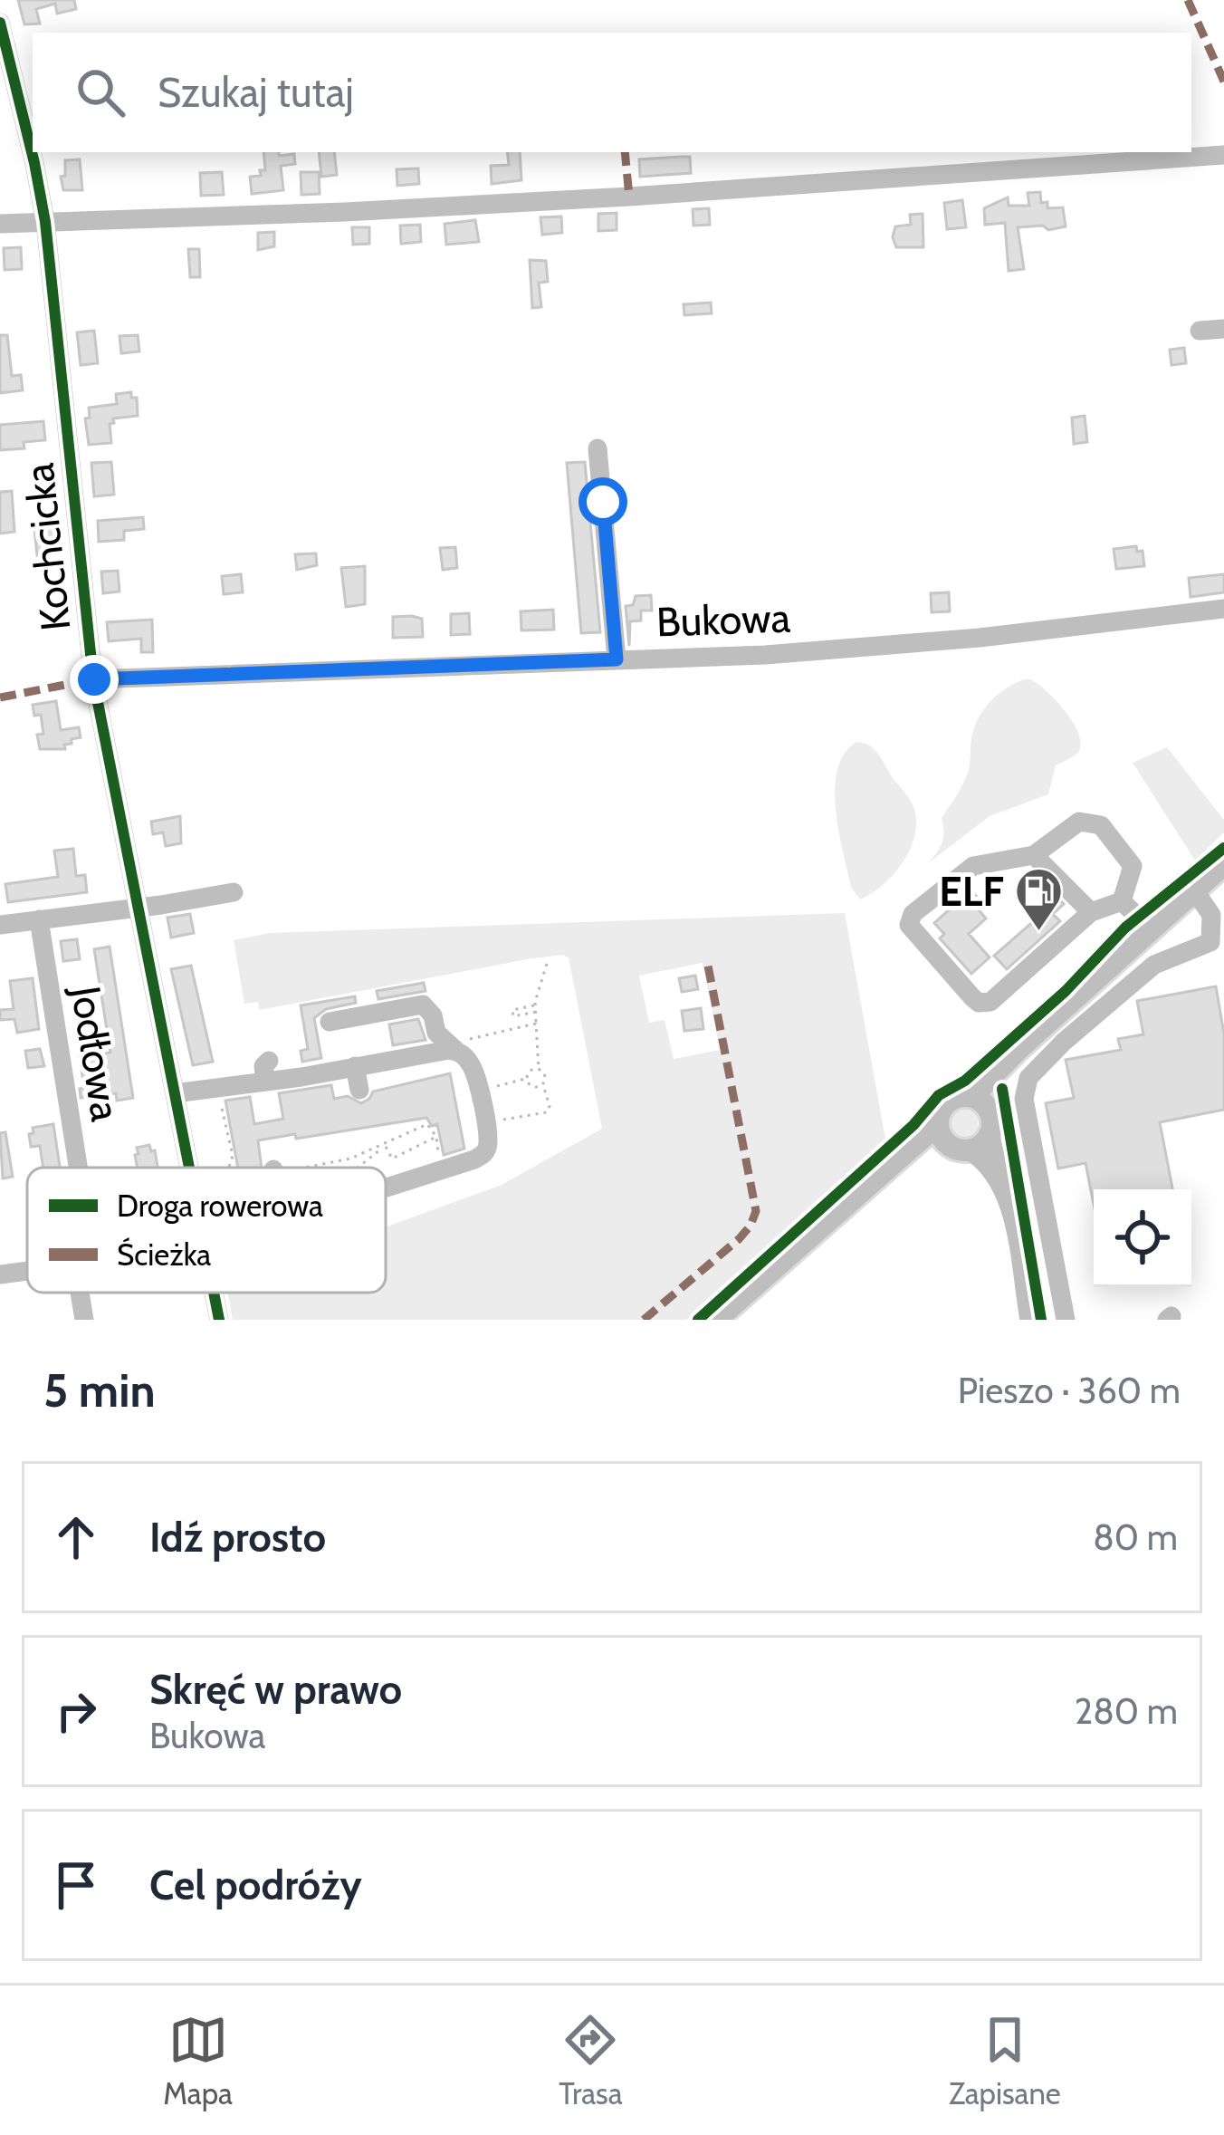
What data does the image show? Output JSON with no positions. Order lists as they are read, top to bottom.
{
  "streets": {
    "street": ["Kochcicka", "Bukowa", "Jodłowa"]
  },
  "crossings": [
    ["Kochcicka", "Bukowa"]
  ],
  "places": {
    "fuel station": ["ELF"]
  },
  "legend": ["Droga rowerowa", "Ścieżka"],
  "page": {
    "search": "Szukaj tutaj",
    "heading": ["5 min", "Pieszo · 360 m"],
    "list": [
      ["Idź prosto", "80 m"],
      ["Skręć w prawo", "Bukowa", "280 m"],
      "Cel podróży"
    ],
    "nav": ["Mapa", "Trasa", "Zapisane"]
  }
}
